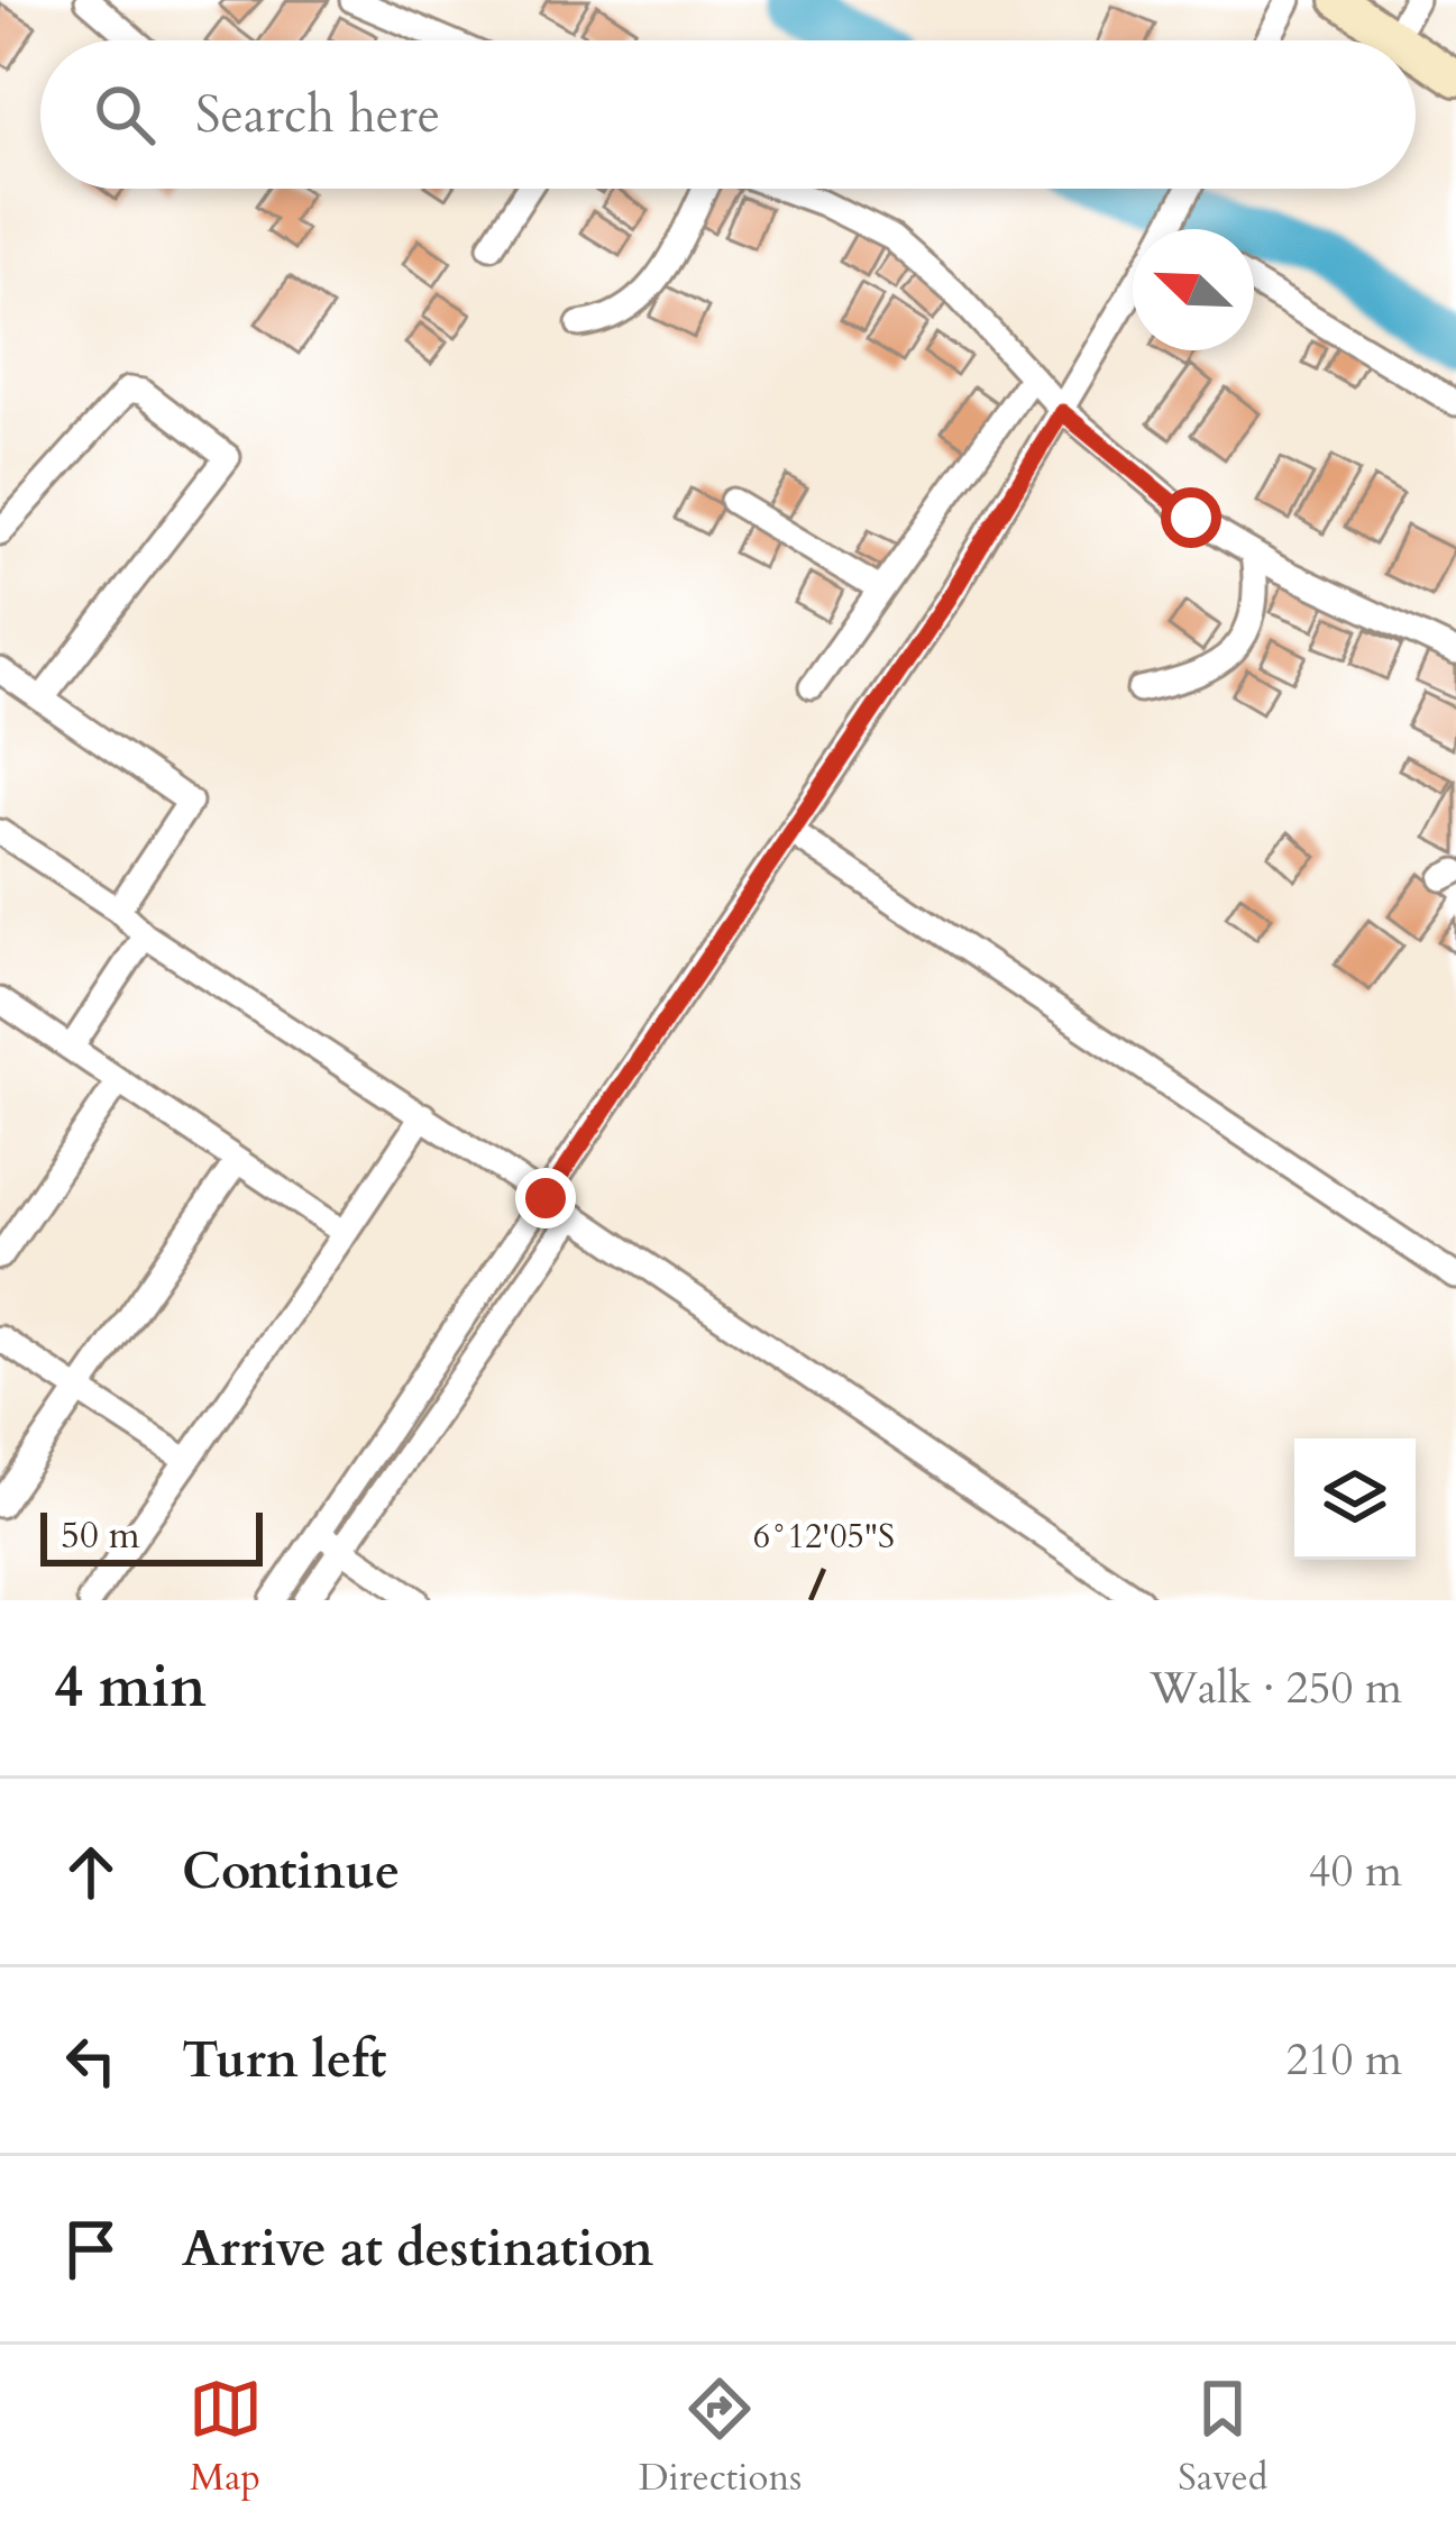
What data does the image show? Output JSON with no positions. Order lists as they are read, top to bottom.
{
  "scale_bar": "50 m",
  "north": "top left",
  "page": {
    "search": "Search here",
    "scale": "50 m",
    "heading": ["4 min", "Walk · 250 m"],
    "list": [
      ["Continue", "40 m"],
      ["Turn left", "210 m"],
      "Arrive at destination"
    ],
    "nav": ["Map", "Directions", "Saved"]
  },
  "coordinates": ["6°12'05\"S"]
}
